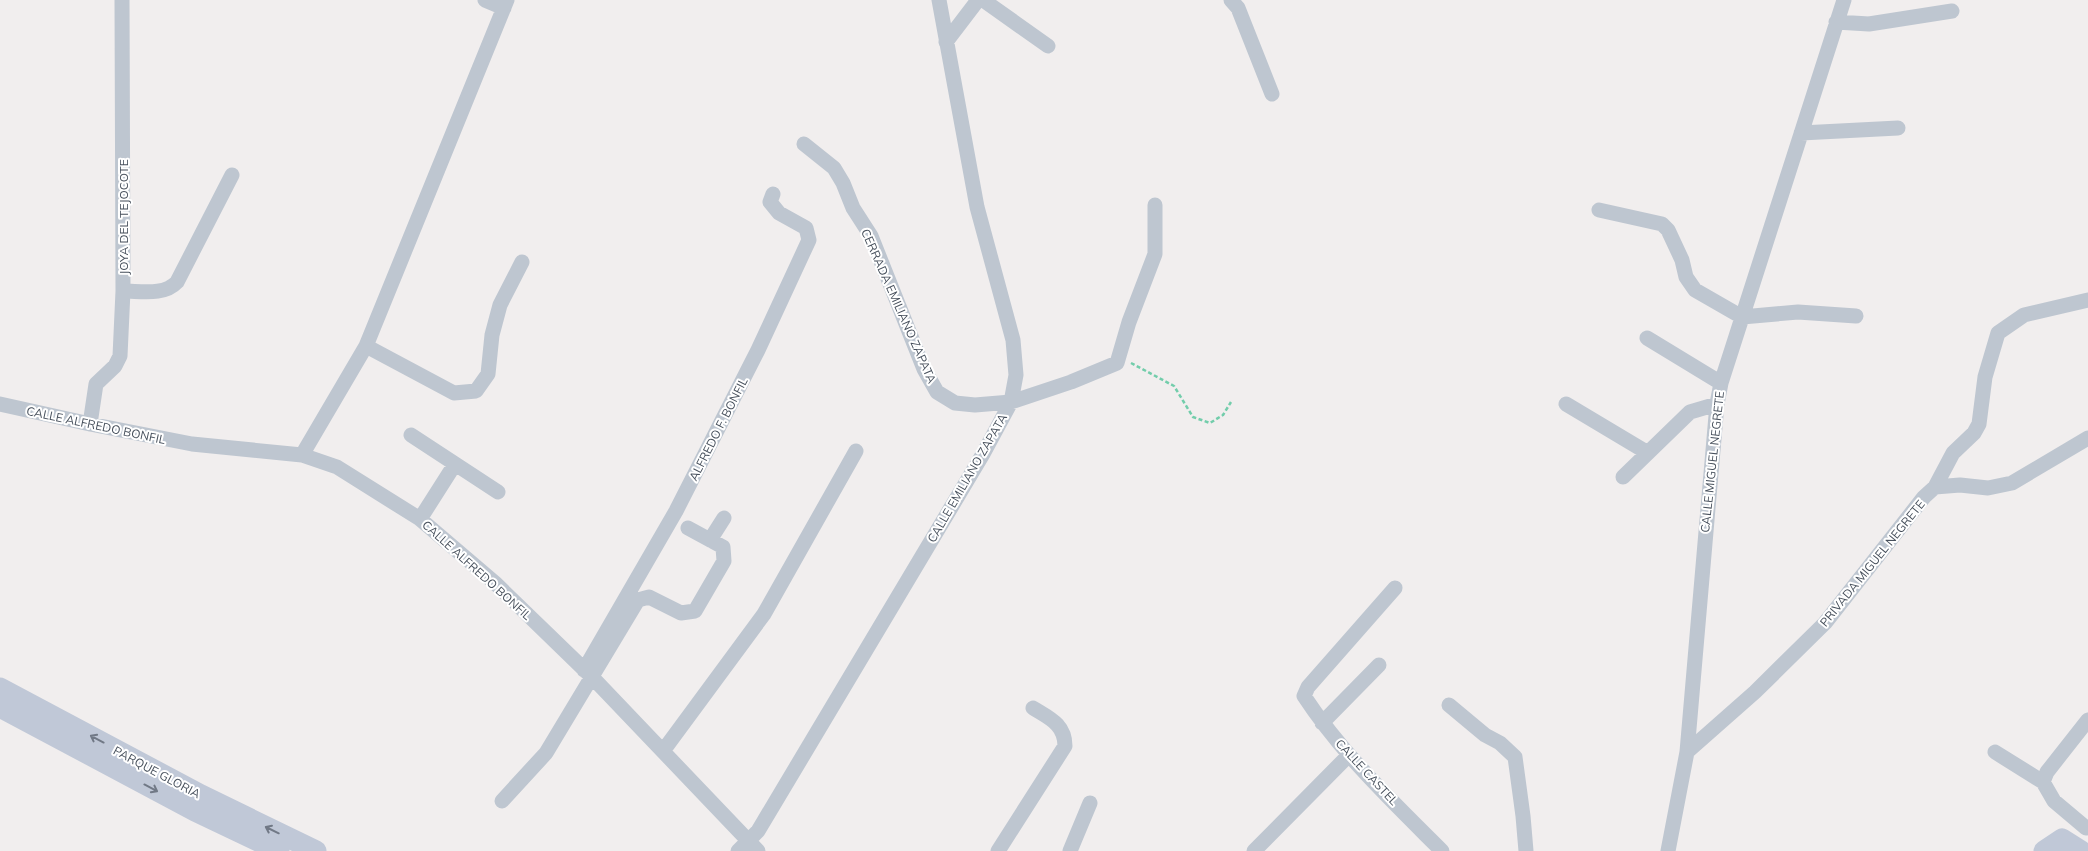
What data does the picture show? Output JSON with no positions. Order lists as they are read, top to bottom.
{
  "streets": {
    "main road": ["PARQUE GLORIA"],
    "street": [
      "JOYA DEL TEJOCOTE",
      "CERRADA EMILIANO ZAPATA",
      "CALLE ALFREDO BONFIL",
      "ALFREDO F. BONFIL",
      "CALLE MIGUEL NEGRETE",
      "CALLE EMILIANO ZAPATA",
      "PRIVADA MIGUEL NEGRETE",
      "CALLE CASTEL"
    ]
  },
  "crossings": [
    ["JOYA DEL TEJOCOTE", "CALLE ALFREDO BONFIL"],
    ["CERRADA EMILIANO ZAPATA", "CALLE EMILIANO ZAPATA"],
    ["CALLE ALFREDO BONFIL", "ALFREDO F. BONFIL"],
    ["CALLE ALFREDO BONFIL", "CALLE EMILIANO ZAPATA"],
    ["CALLE MIGUEL NEGRETE", "PRIVADA MIGUEL NEGRETE"]
  ]
}
